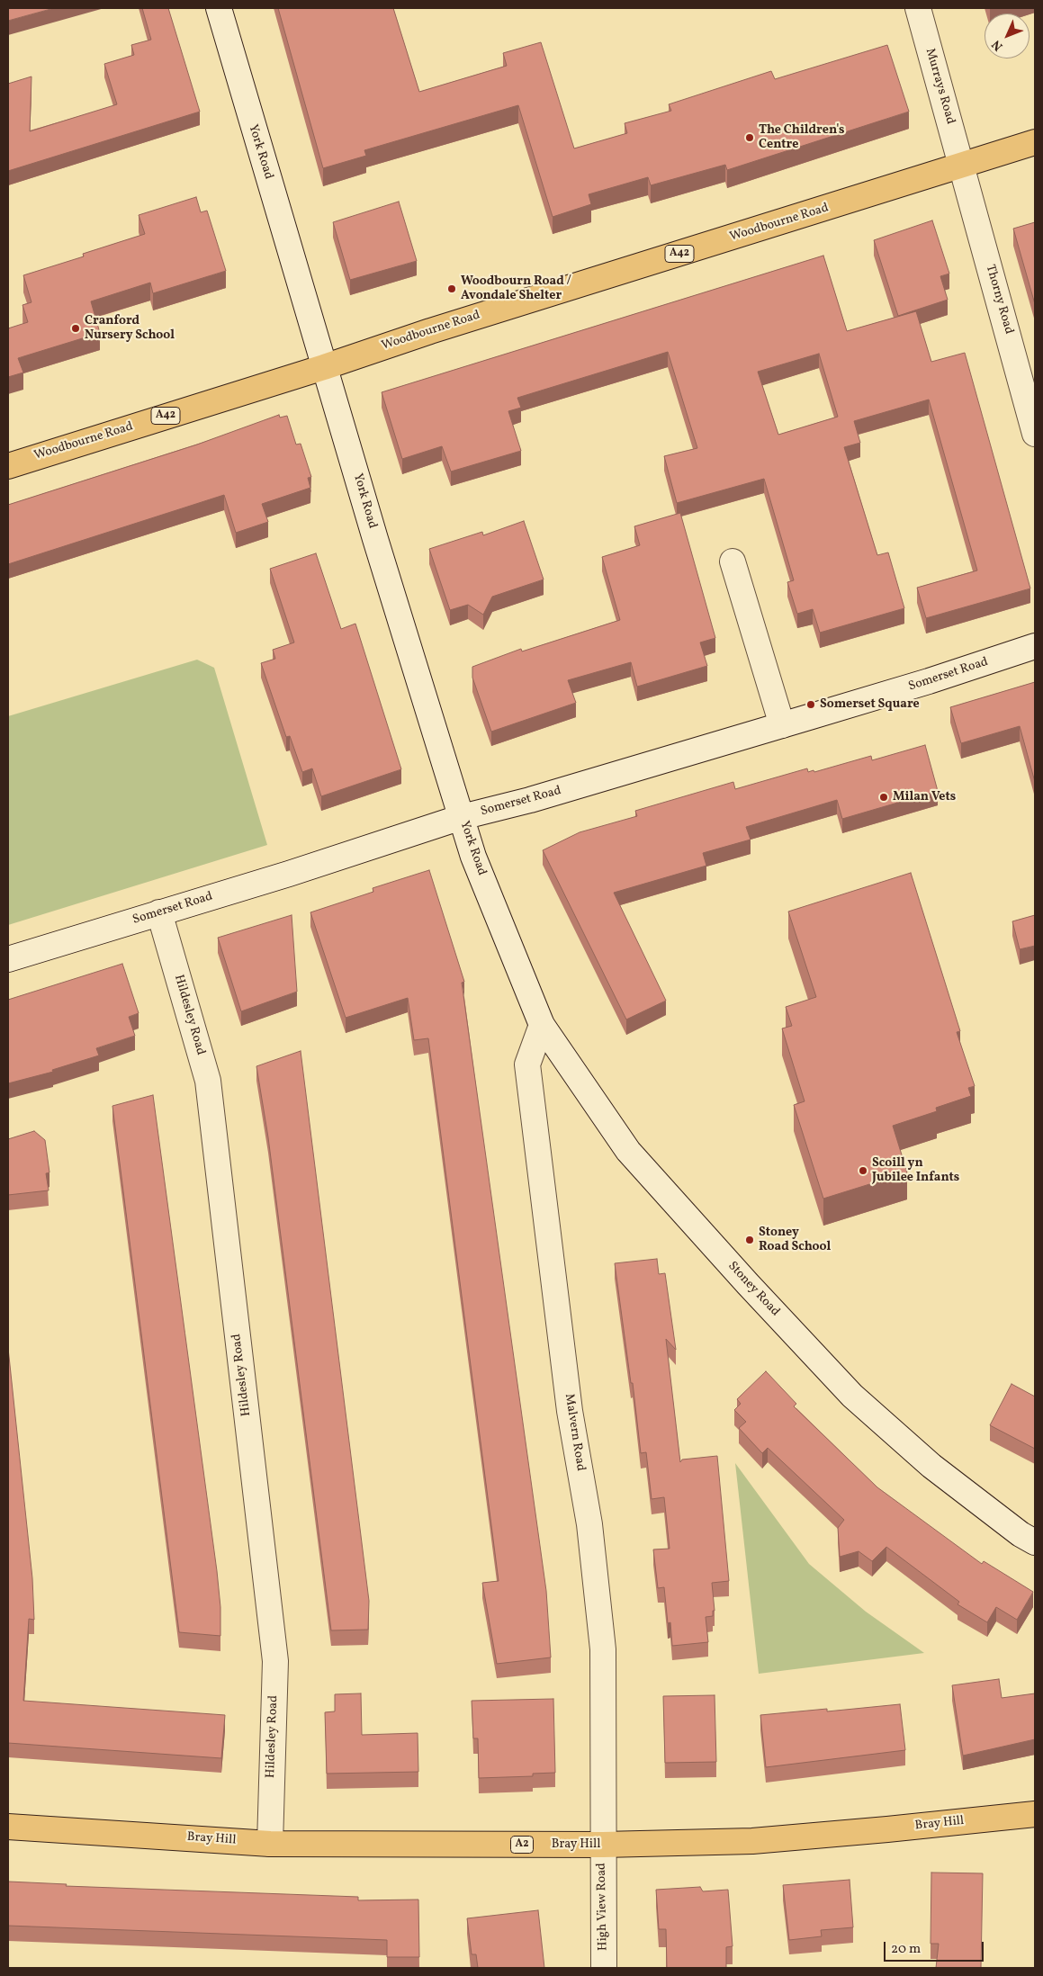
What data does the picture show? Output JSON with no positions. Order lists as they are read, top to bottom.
{
  "streets": {
    "main road": [
      "Woodbourne Road",
      "A42",
      "Bray Hill",
      "A2"
    ],
    "street": [
      "Murrays Road",
      "York Road",
      "Thorny Road",
      "Somerset Road",
      "Hildesley Road",
      "Stoney Road",
      "Malvern Road",
      "High View Road"
    ]
  },
  "crossings": [
    ["Murrays Road", "Woodbourne Road"],
    ["Murrays Road", "Thorny Road"],
    ["York Road", "Woodbourne Road"],
    ["York Road", "Somerset Road"],
    ["York Road", "Stoney Road"],
    ["Woodbourne Road", "Thorny Road"],
    ["Somerset Road", "Hildesley Road"],
    ["Hildesley Road", "Bray Hill"],
    ["Stoney Road", "Malvern Road"],
    ["Malvern Road", "Bray Hill"],
    ["Malvern Road", "High View Road"],
    ["Bray Hill", "High View Road"]
  ],
  "places": [
    "The Children's Centre",
    "Woodbourn Road / Avondale Shelter",
    "Cranford Nursery School",
    "Somerset Square",
    "Milan Vets",
    "Scoill yn Jubilee Infants",
    "Stoney Road School"
  ],
  "scale_bar": "20 m",
  "north": "bottom left"
}
